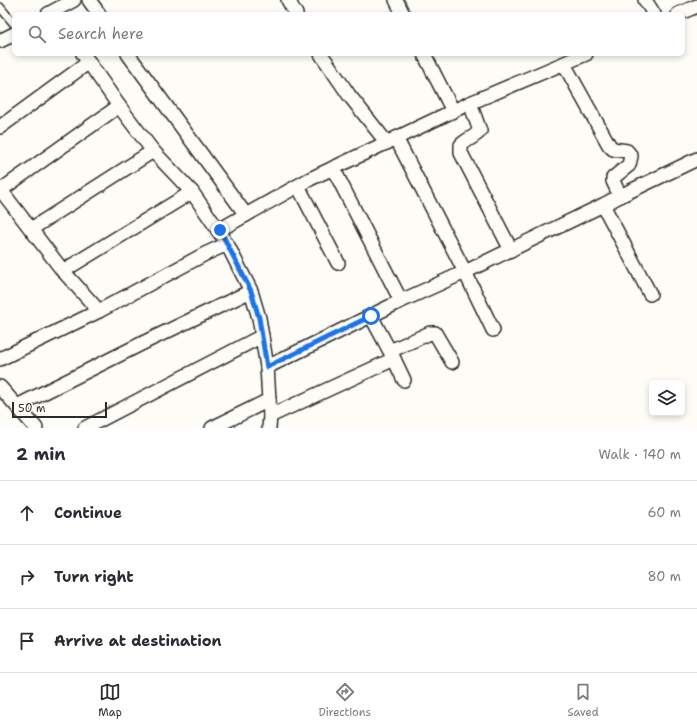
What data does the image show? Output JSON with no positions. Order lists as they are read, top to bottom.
{
  "scale_bar": "50 m",
  "page": {
    "search": "Search here",
    "scale": "50 m",
    "heading": ["2 min", "Walk · 140 m"],
    "list": [
      ["Continue", "60 m"],
      ["Turn right", "80 m"],
      "Arrive at destination"
    ],
    "nav": ["Map", "Directions", "Saved"]
  }
}
